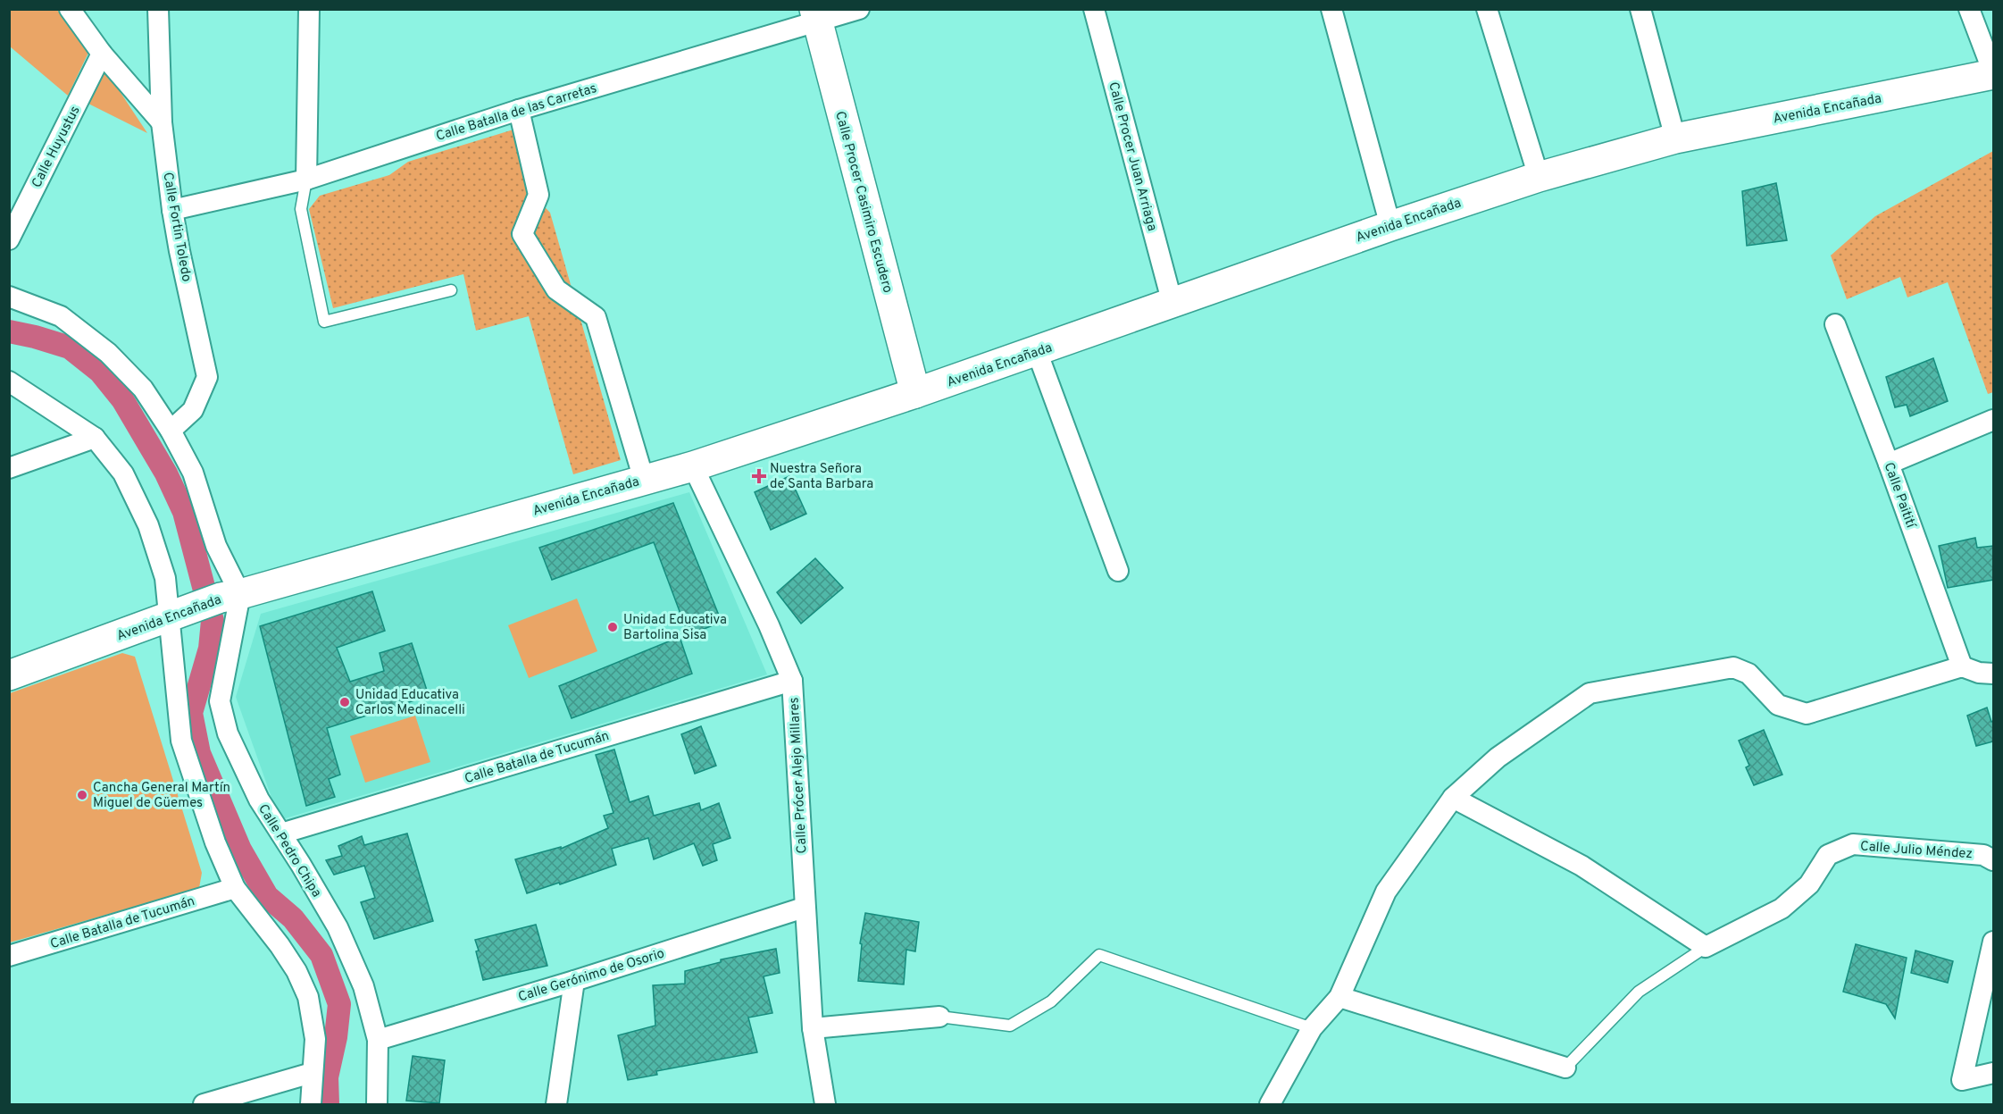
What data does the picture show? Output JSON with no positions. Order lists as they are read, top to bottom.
{
  "streets": {
    "main road": ["Avenida Encañada", "Calle Procer Casimiro Escudero"],
    "street": [
      "Calle Batalla de las Carretas",
      "Calle Huyustus",
      "Calle Procer Juan Arriaga",
      "Calle Fortin Toledo",
      "Calle Paitití",
      "Calle Batalla de Tucumán",
      "Calle Prócer Alejo Millares",
      "Calle Julio Méndez",
      "Calle Pedro Chipa",
      "Calle Gerónimo de Osorio"
    ]
  },
  "crossings": [
    ["Avenida Encañada", "Calle Procer Juan Arriaga"],
    ["Avenida Encañada", "Calle Procer Casimiro Escudero"],
    ["Avenida Encañada", "Calle Prócer Alejo Millares"],
    ["Avenida Encañada", "Calle Pedro Chipa"],
    ["Calle Batalla de las Carretas", "Calle Procer Casimiro Escudero"],
    ["Calle Batalla de las Carretas", "Calle Fortin Toledo"],
    ["Calle Batalla de Tucumán", "Calle Prócer Alejo Millares"],
    ["Calle Batalla de Tucumán", "Calle Pedro Chipa"],
    ["Calle Prócer Alejo Millares", "Calle Gerónimo de Osorio"],
    ["Calle Pedro Chipa", "Calle Gerónimo de Osorio"]
  ],
  "places": {
    "health": ["Nuestra Señora de Santa Barbara"],
    "other": ["Unidad Educativa Bartolina Sisa", "Unidad Educativa Carlos Medinacelli", "Cancha General Martín Miguel de Güemes"]
  }
}
